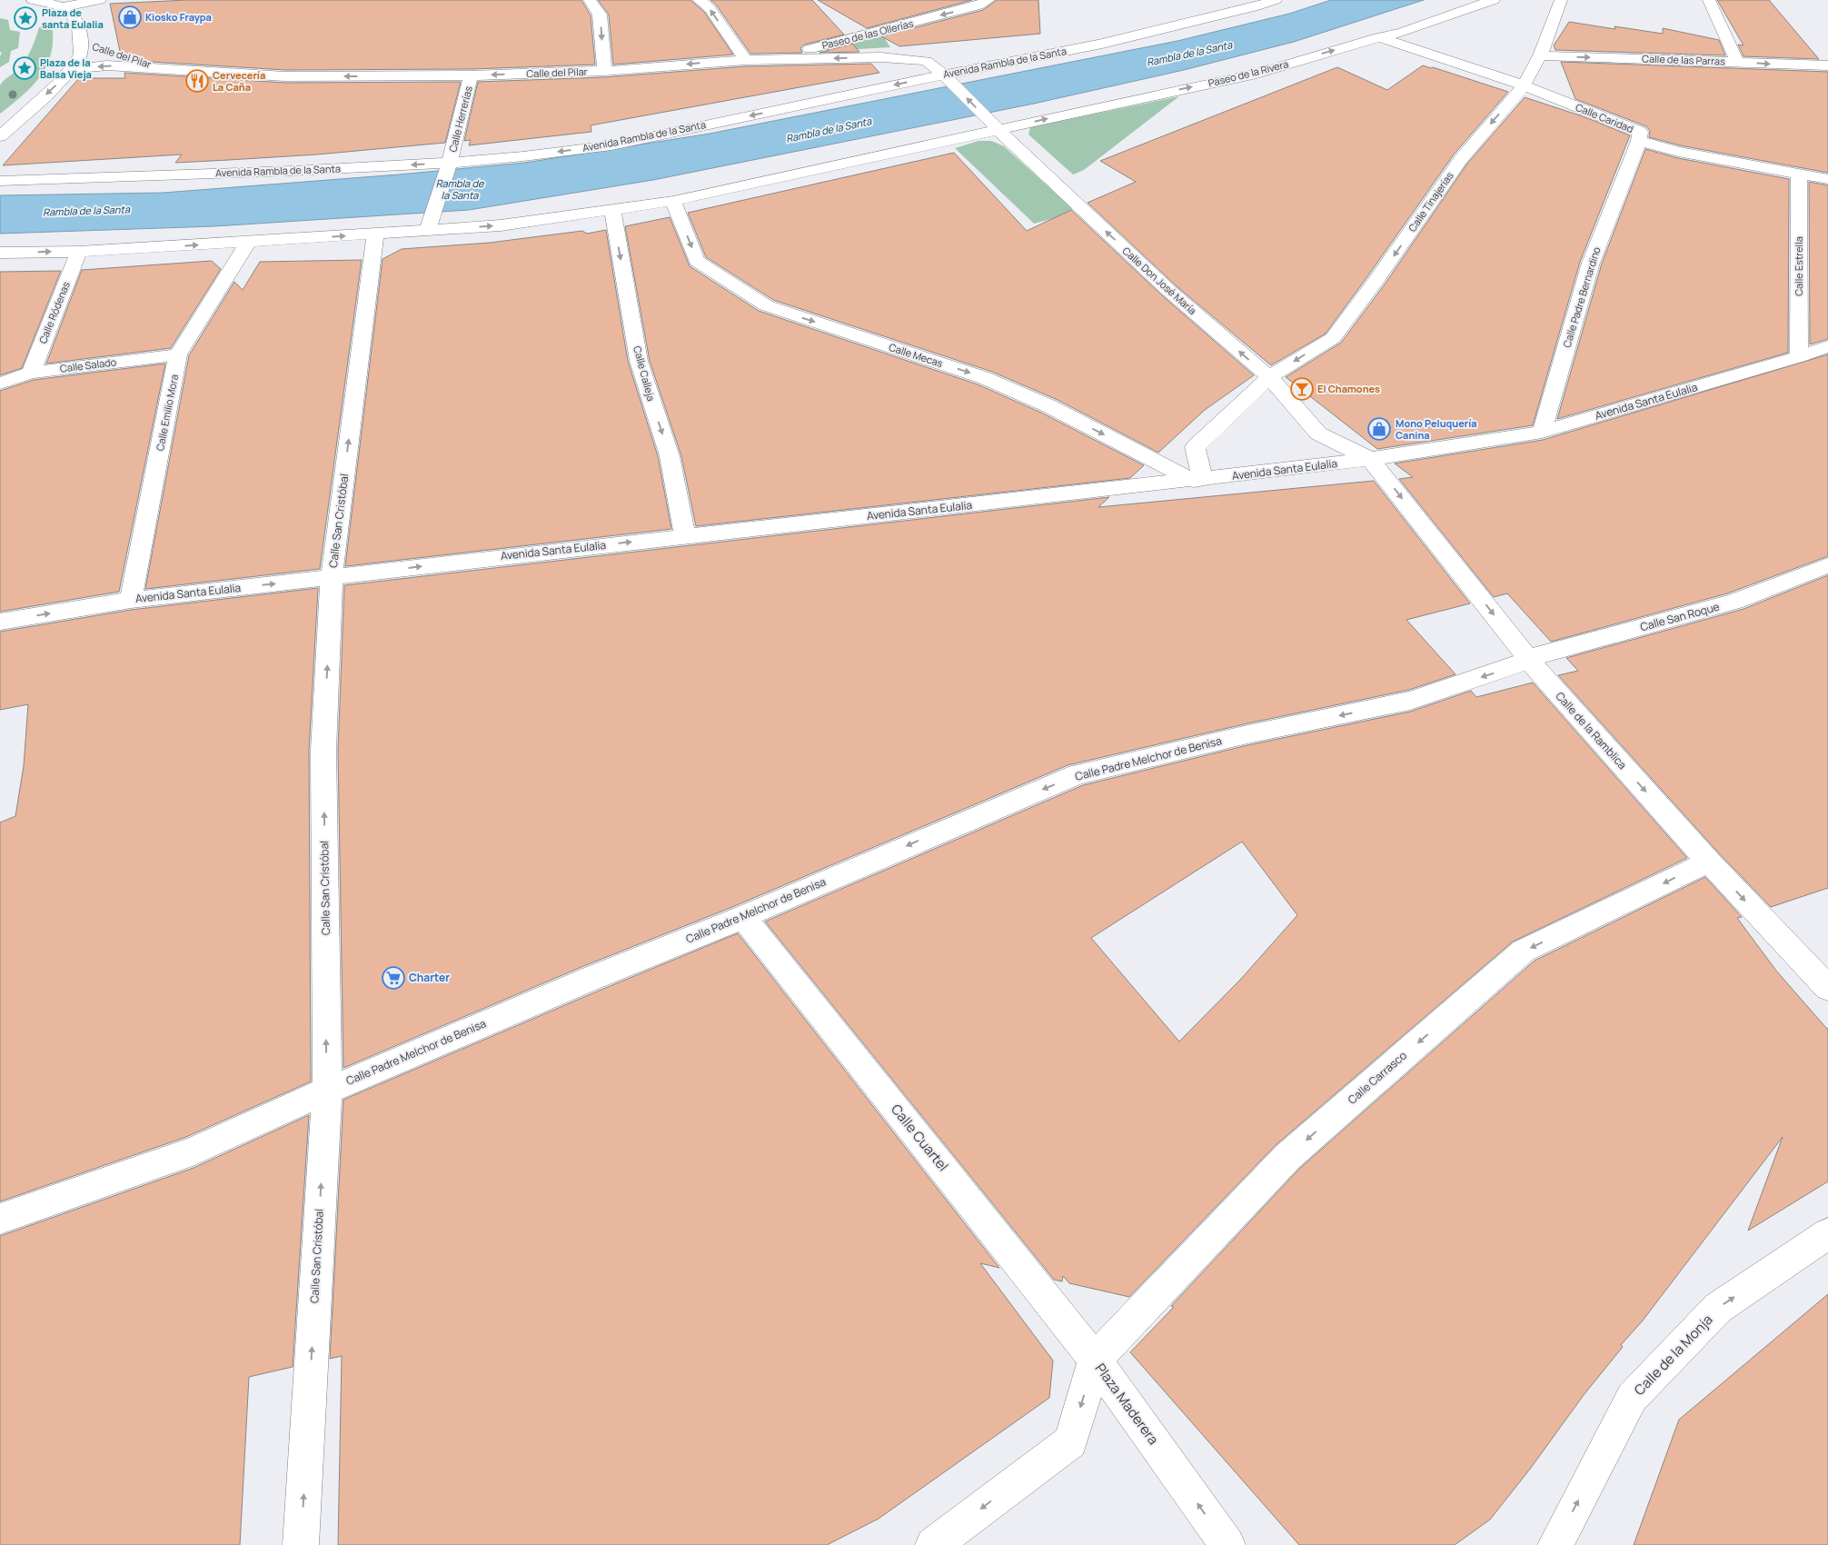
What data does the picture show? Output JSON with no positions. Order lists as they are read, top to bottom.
{
  "streets": {
    "street": [
      "Paseo de las Ollerías",
      "Calle del Pilar",
      "Calle de las Parras",
      "Avenida Rambla de la Santa",
      "Paseo de la Rivera",
      "Calle Caridad",
      "Calle Herrerías",
      "Calle Tinajerías",
      "Calle Estrella",
      "Calle Don José María",
      "Calle Padre Bernardino",
      "Calle Ródenas",
      "Calle Mecas",
      "Calle Salado",
      "Calle Calleja",
      "Avenida Santa Eulalia",
      "Calle Emilio Mora",
      "Calle San Cristóbal",
      "Calle San Roque",
      "Calle de la Ramblica",
      "Calle Padre Melchor de Benisa",
      "Calle Carrasco",
      "Calle Cuartel",
      "Calle de la Monja",
      "Plaza Maderera"
    ]
  },
  "crossings": [
    ["Paseo de las Ollerías", "Calle del Pilar"],
    ["Calle del Pilar", "Avenida Rambla de la Santa"],
    ["Calle del Pilar", "Calle Herrerías"],
    ["Calle del Pilar", "Calle Don José María"],
    ["Calle de las Parras", "Calle Tinajerías"],
    ["Avenida Rambla de la Santa", "Calle Herrerías"],
    ["Avenida Rambla de la Santa", "Calle Don José María"],
    ["Paseo de la Rivera", "Calle Caridad"],
    ["Paseo de la Rivera", "Calle Don José María"],
    ["Calle Caridad", "Calle Tinajerías"],
    ["Calle Caridad", "Calle Estrella"],
    ["Calle Caridad", "Calle Padre Bernardino"],
    ["Calle Tinajerías", "Calle Don José María"],
    ["Calle Tinajerías", "Calle Mecas"],
    ["Calle Tinajerías", "Avenida Santa Eulalia"],
    ["Calle Estrella", "Avenida Santa Eulalia"],
    ["Calle Padre Bernardino", "Avenida Santa Eulalia"],
    ["Calle Ródenas", "Calle Salado"],
    ["Calle Mecas", "Avenida Santa Eulalia"],
    ["Calle Salado", "Calle Emilio Mora"],
    ["Calle Calleja", "Avenida Santa Eulalia"],
    ["Avenida Santa Eulalia", "Calle Emilio Mora"],
    ["Avenida Santa Eulalia", "Calle San Cristóbal"],
    ["Avenida Santa Eulalia", "Calle de la Ramblica"],
    ["Calle San Cristóbal", "Calle Padre Melchor de Benisa"],
    ["Calle San Roque", "Calle de la Ramblica"],
    ["Calle San Roque", "Calle Padre Melchor de Benisa"],
    ["Calle de la Ramblica", "Calle Padre Melchor de Benisa"],
    ["Calle de la Ramblica", "Calle Carrasco"],
    ["Calle Padre Melchor de Benisa", "Calle Cuartel"],
    ["Calle Carrasco", "Calle Cuartel"],
    ["Calle Carrasco", "Plaza Maderera"],
    ["Calle Cuartel", "Plaza Maderera"]
  ],
  "one_way": [
    "Calle de las Parras",
    "Paseo de la Rivera",
    "Calle Tinajerías",
    "Calle Don José María",
    "Calle Mecas",
    "Calle Calleja",
    "Avenida Santa Eulalia",
    "Calle San Cristóbal",
    "Calle de la Ramblica",
    "Calle Padre Melchor de Benisa",
    "Calle Carrasco",
    "Calle de la Monja"
  ],
  "water": ["Rambla de la Santa"],
  "places": {
    "shop": ["Kiosko Fraypa", "Mono Peluquería Canina"],
    "place": ["Plaza de santa Eulalia", "Plaza de la Balsa Vieja"],
    "restaurant": ["Cervecería La Caña"],
    "bar": ["El Chamones"],
    "supermarket": ["Charter"]
  }
}
